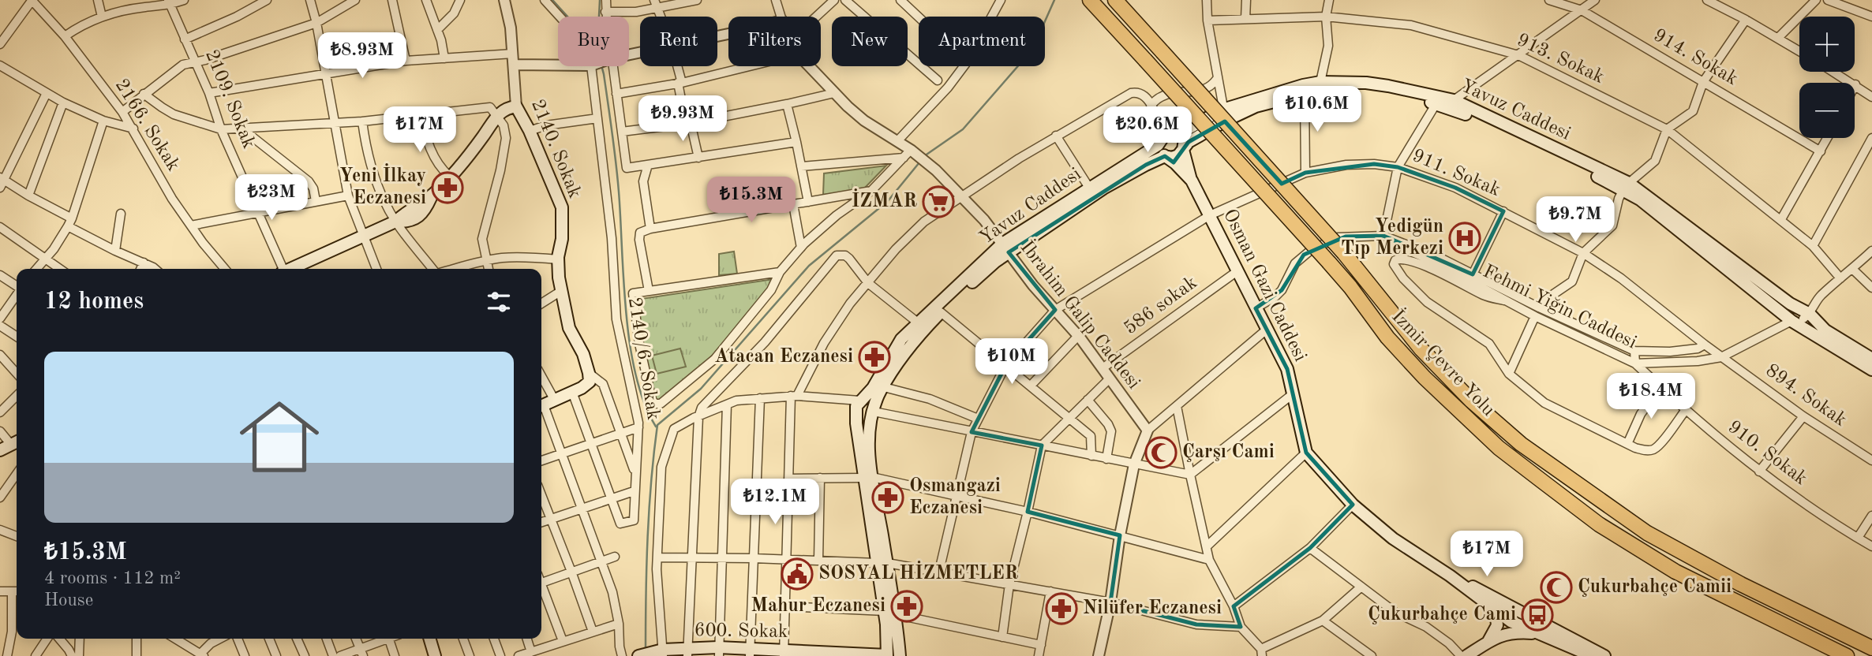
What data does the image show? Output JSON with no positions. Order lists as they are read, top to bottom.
{
  "streets": {
    "highway": ["İzmir Çevre Yolu"],
    "main road": [
      "Yavuz Caddesi",
      "2140. Sokak",
      "Osman Gazi Caddesi",
      "600. Sokak"
    ],
    "street": [
      "914. Sokak",
      "913. Sokak",
      "2109. Sokak",
      "2166. Sokak",
      "911. Sokak",
      "586 sokak",
      "Fehmi Yiğin Caddesi",
      "İbrahim Galip Caddesi",
      "2140/6. Sokak",
      "894. Sokak",
      "910. Sokak"
    ]
  },
  "crossings": [
    ["Yavuz Caddesi", "Osman Gazi Caddesi"],
    ["Yavuz Caddesi", "Fehmi Yiğin Caddesi"],
    ["Yavuz Caddesi", "İbrahim Galip Caddesi"],
    ["Yavuz Caddesi", "600. Sokak"],
    ["2140. Sokak", "2140/6. Sokak"],
    ["911. Sokak", "Osman Gazi Caddesi"],
    ["911. Sokak", "Fehmi Yiğin Caddesi"],
    ["911. Sokak", "İbrahim Galip Caddesi"],
    ["911. Sokak", "894. Sokak"],
    ["Osman Gazi Caddesi", "586 sokak"],
    ["Osman Gazi Caddesi", "Fehmi Yiğin Caddesi"],
    ["586 sokak", "İbrahim Galip Caddesi"],
    ["Fehmi Yiğin Caddesi", "894. Sokak"],
    ["Fehmi Yiğin Caddesi", "910. Sokak"]
  ],
  "places": {
    "pharmacy": [
      "Yeni İlkay Eczanesi",
      "Atacan Eczanesi",
      "Osmangazi Eczanesi",
      "Mahur Eczanesi",
      "Nilüfer Eczanesi"
    ],
    "supermarket": ["İZMAR"],
    "hospital": ["Yedigün Tıp Merkezi"],
    "mosque": ["Çarşı Cami", "Çukurbahçe Camii"],
    "public building": ["SOSYAL HİZMETLER"],
    "bus stop": ["Çukurbahçe Cami"]
  },
  "page": {
    "map_buttons": ["+", "−"],
    "chip": [
      "Buy",
      "Rent",
      "Filters",
      "New",
      "Apartment"
    ],
    "price": [
      "₺8.93M",
      "₺10.6M",
      "₺9.93M",
      "₺17M",
      "₺20.6M",
      "₺23M",
      "₺15.3M",
      "₺9.7M",
      "₺10M",
      "₺18.4M",
      "₺12.1M",
      "₺17M"
    ],
    "heading": "12 homes",
    "list": [
      {
        "name": "₺15.3M",
        "note": "4 rooms · 112 m² · House"
      }
    ]
  }
}
